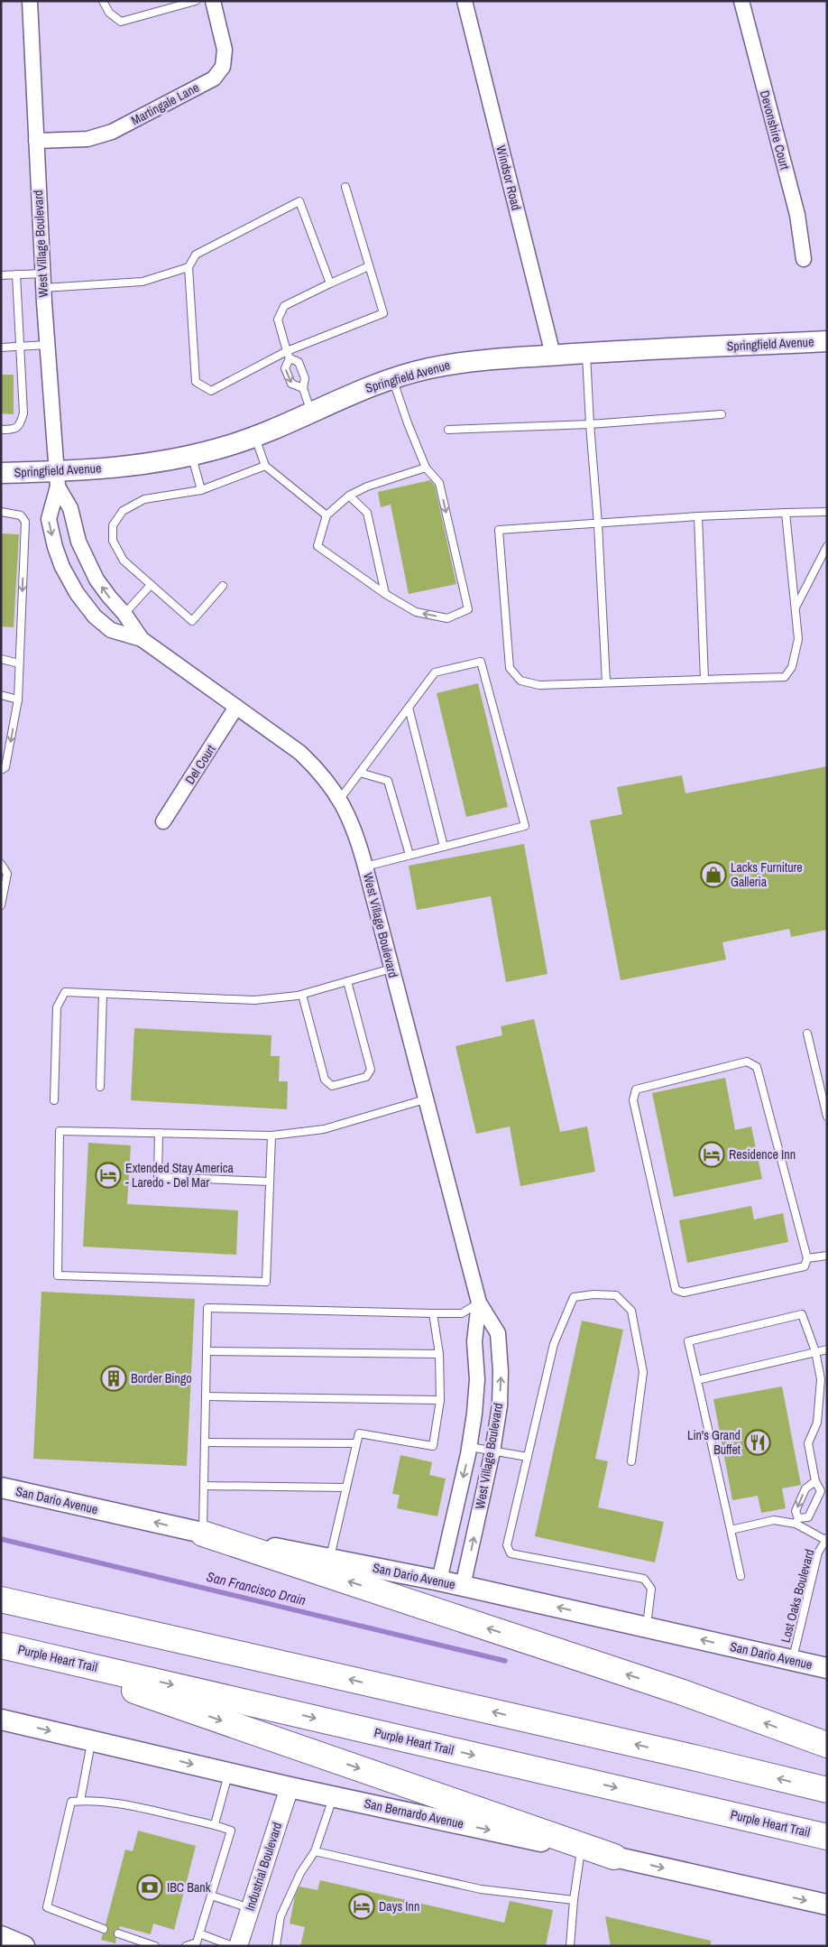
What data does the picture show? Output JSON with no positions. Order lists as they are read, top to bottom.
{
  "streets": {
    "highway": ["Purple Heart Trail"],
    "main road": ["Springfield Avenue", "San Dario Avenue", "San Bernardo Avenue"],
    "street": [
      "Martingale Lane",
      "Devonshire Court",
      "Windsor Road",
      "West Village Boulevard",
      "Del Court",
      "Industrial Boulevard"
    ],
    "lane": ["Lost Oaks Boulevard"]
  },
  "crossings": [
    ["Martingale Lane", "West Village Boulevard"],
    ["Windsor Road", "Springfield Avenue"],
    ["West Village Boulevard", "Springfield Avenue"],
    ["West Village Boulevard", "Del Court"],
    ["West Village Boulevard", "San Dario Avenue"],
    ["San Dario Avenue", "Lost Oaks Boulevard"],
    ["San Bernardo Avenue", "Industrial Boulevard"]
  ],
  "one_way": ["San Dario Avenue", "San Bernardo Avenue"],
  "water": ["San Francisco Drain"],
  "places": {
    "shop": ["Lacks Furniture Galleria"],
    "hotel": ["Residence Inn", "Extended Stay America - Laredo - Del Mar", "Days Inn"],
    "building": ["Border Bingo"],
    "restaurant": ["Lin's Grand Buffet"],
    "bank": ["IBC Bank"]
  }
}
